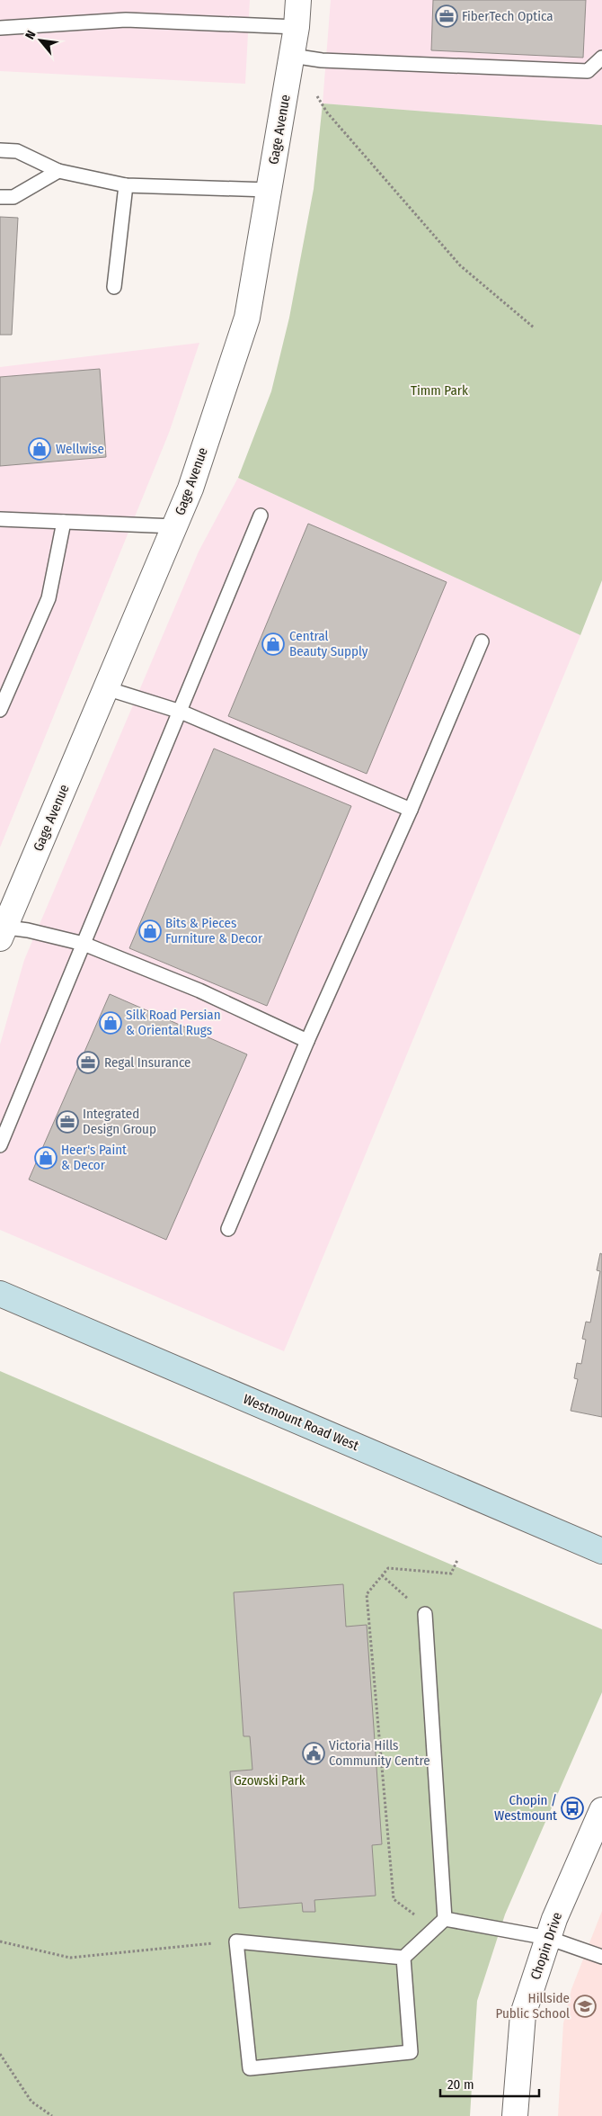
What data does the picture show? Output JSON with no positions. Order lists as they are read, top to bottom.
{
  "streets": {
    "main road": ["Westmount Road West"],
    "street": ["Gage Avenue", "Chopin Drive"]
  },
  "parks": ["Timm Park", "Gzowski Park"],
  "places": {
    "office": ["FiberTech Optica", "Regal Insurance", "Integrated Design Group"],
    "shop": [
      "Wellwise",
      "Central Beauty Supply",
      "Bits & Pieces Furniture & Decor",
      "Silk Road Persian & Oriental Rugs",
      "Heer's Paint & Decor"
    ],
    "public building": ["Victoria Hills Community Centre"],
    "bus stop": ["Chopin / Westmount"],
    "school or university": ["Hillside Public School"]
  },
  "scale_bar": "20 m",
  "north": "top left"
}
